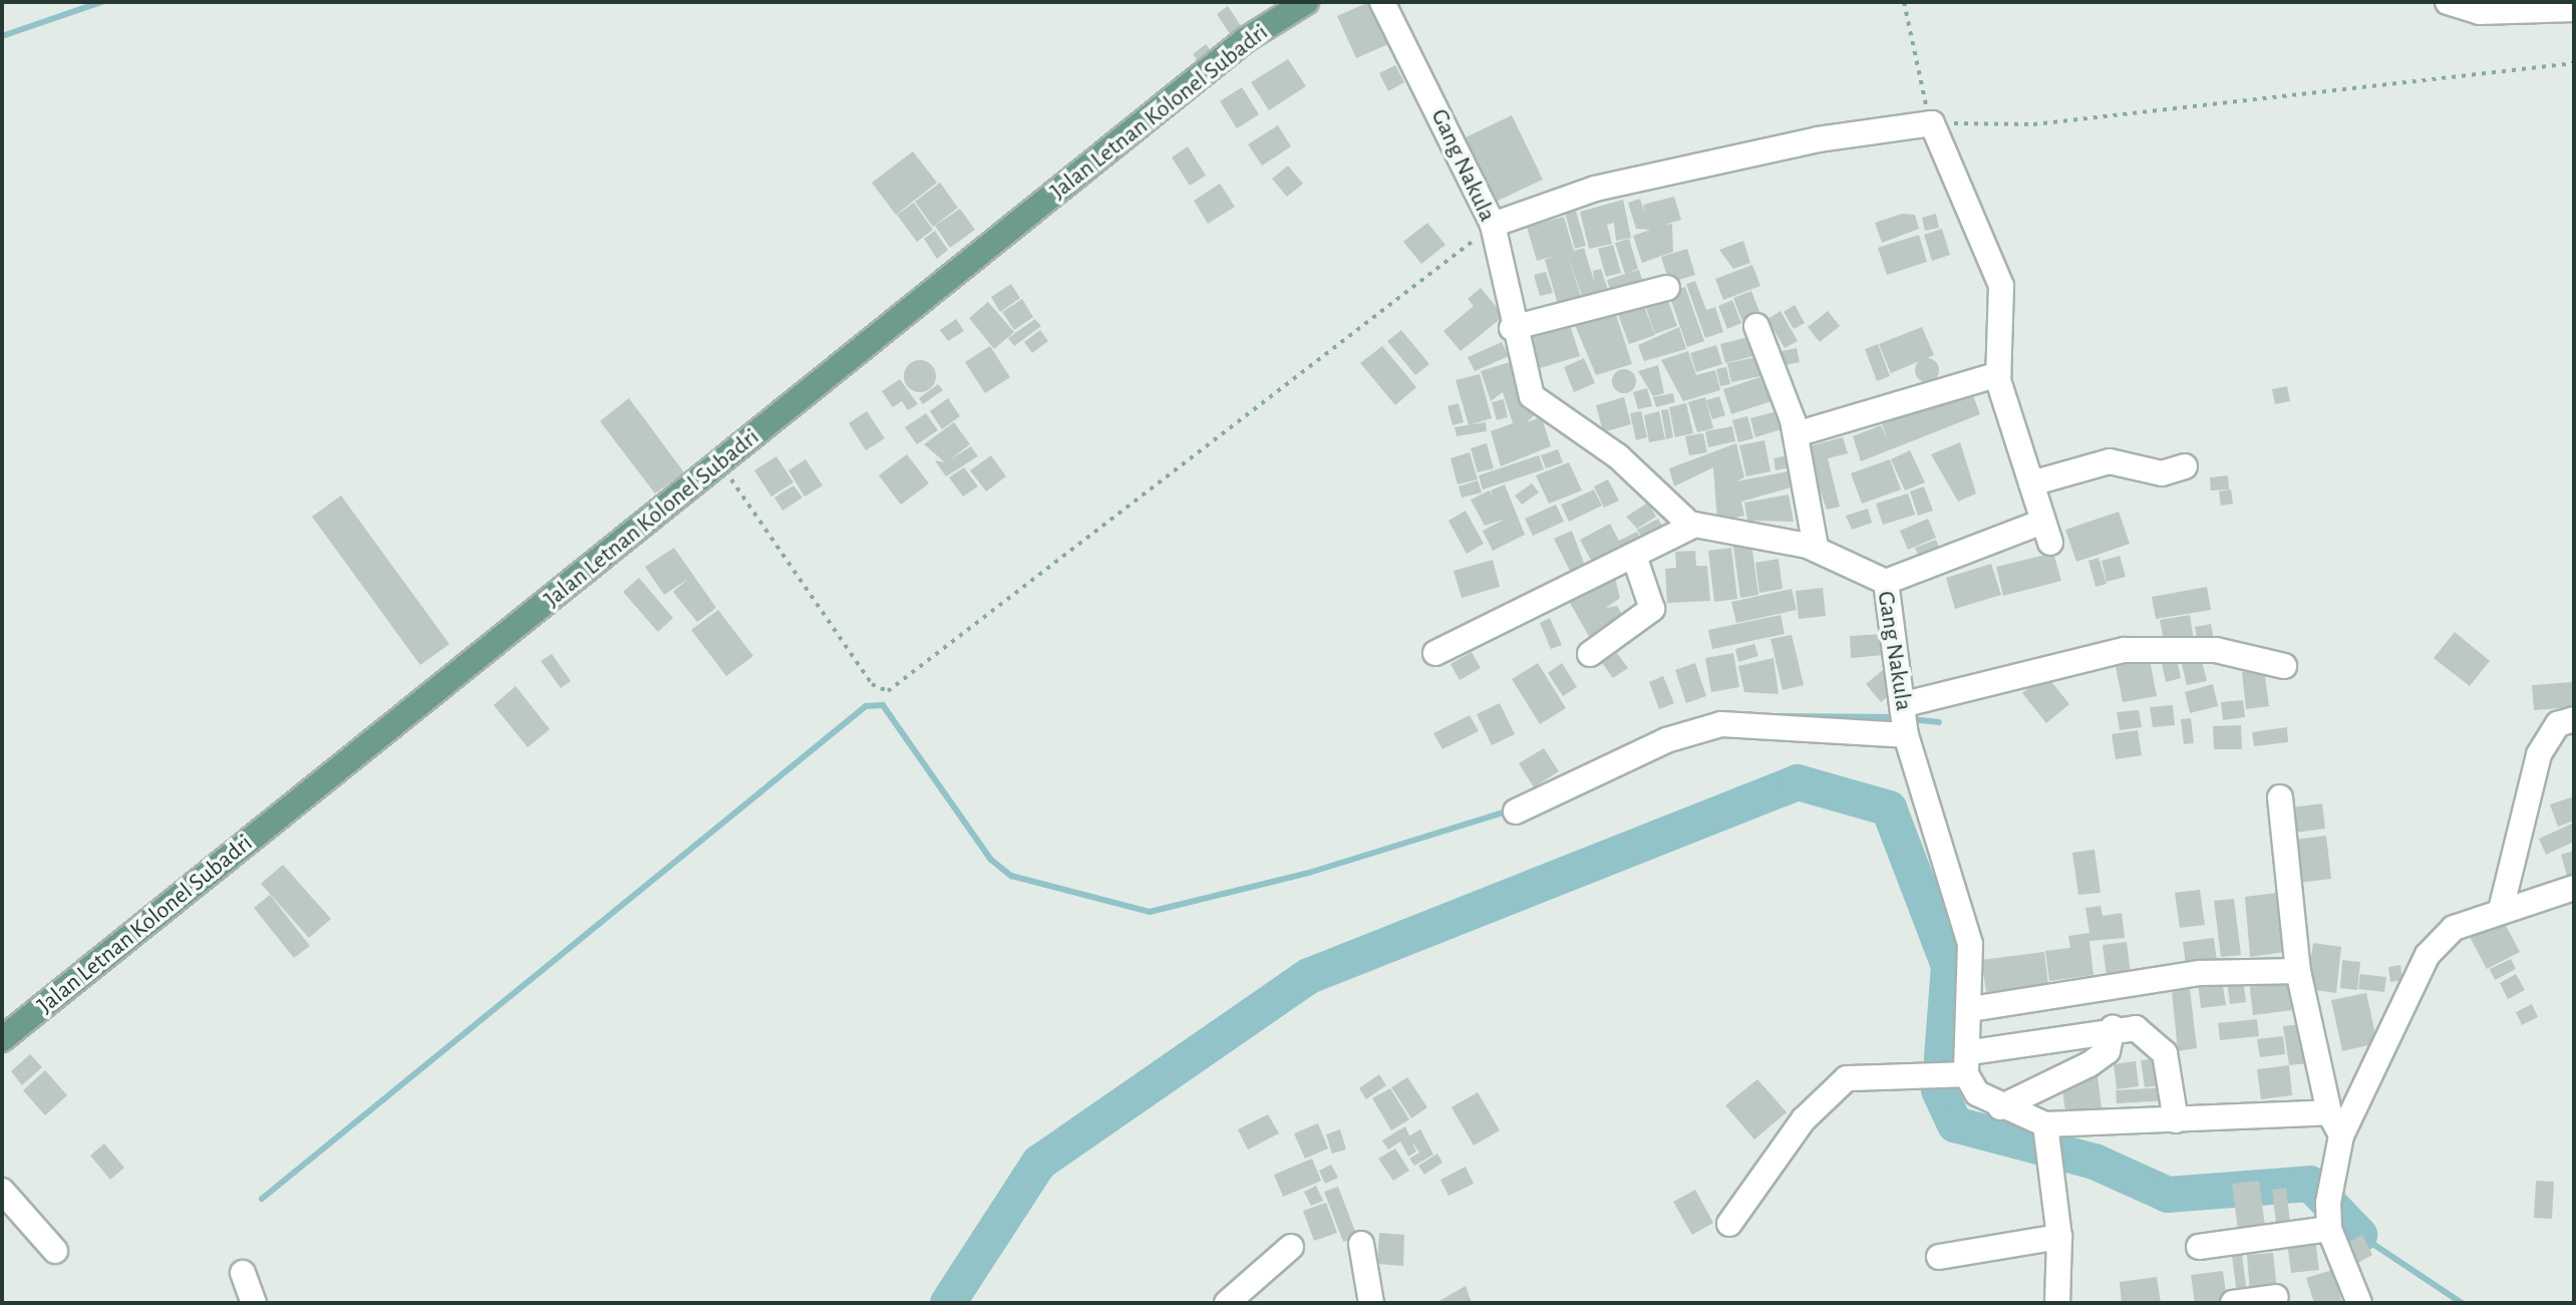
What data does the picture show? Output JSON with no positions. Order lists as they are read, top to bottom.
{
  "streets": {
    "main road": ["Jalan Letnan Kolonel Subadri"],
    "street": ["Gang Nakula"]
  }
}
